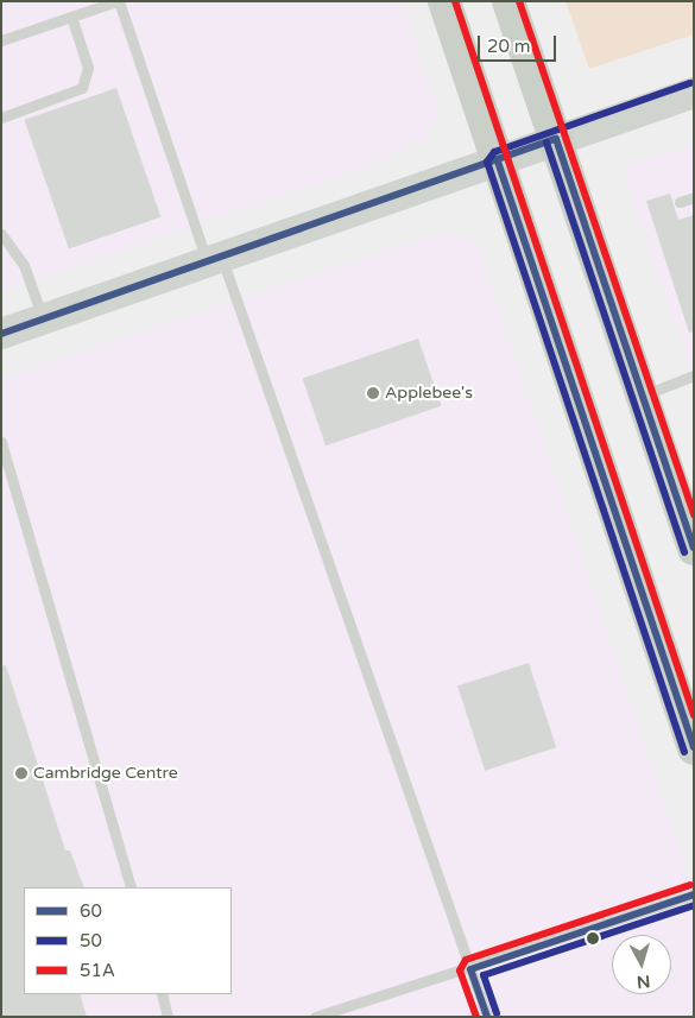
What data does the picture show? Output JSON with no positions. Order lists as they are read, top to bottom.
{
  "places": ["Applebee's", "Cambridge Centre"],
  "lines": ["transit line 51A", "transit line 50", "transit line 60"],
  "legend": ["60", "50", "51A"],
  "scale_bar": "20 m",
  "north": "bottom"
}
